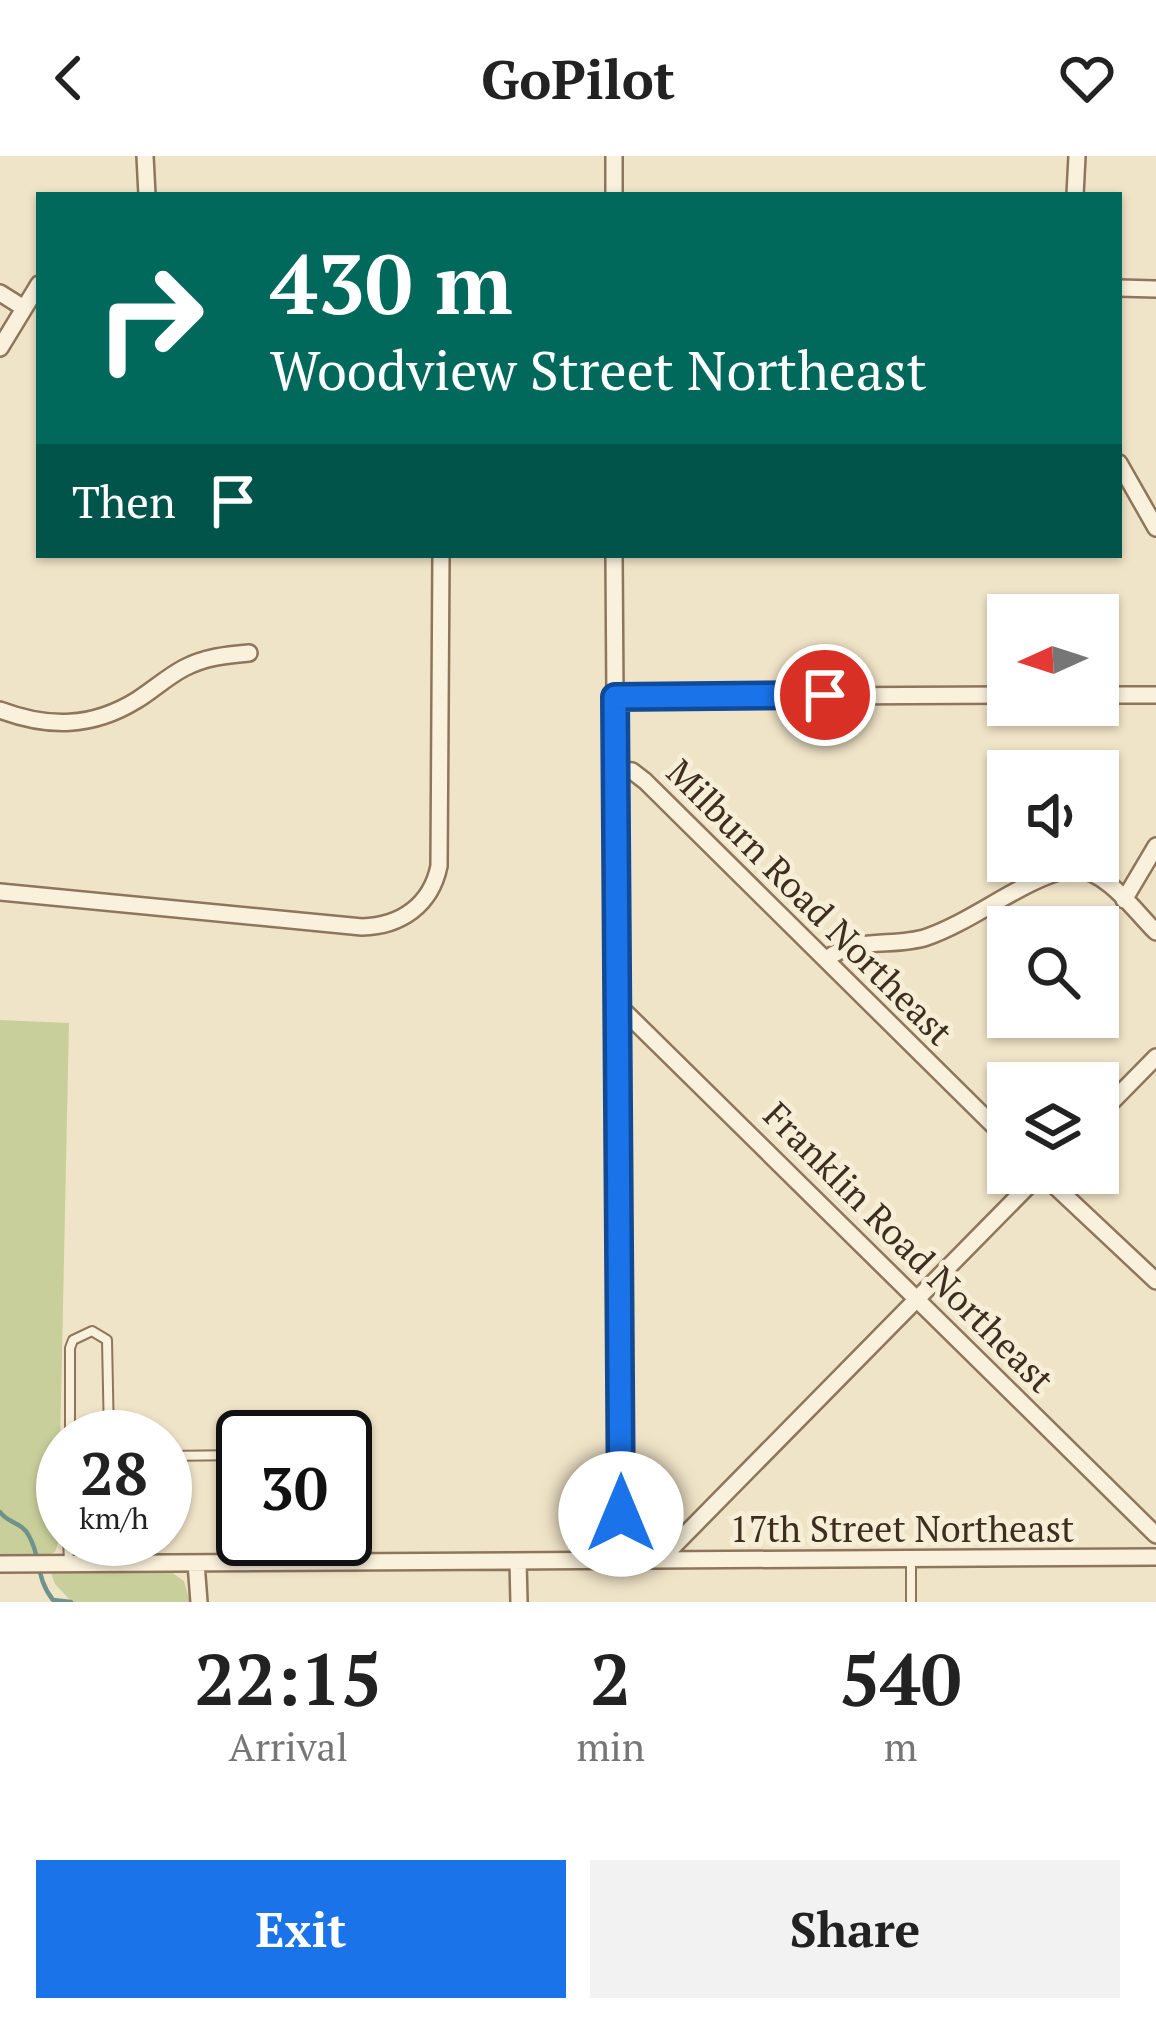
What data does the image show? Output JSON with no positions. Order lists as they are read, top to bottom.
{
  "streets": {
    "street": ["Milburn Road Northeast", "Franklin Road Northeast", "17th Street Northeast"]
  },
  "north": "left",
  "page": {
    "header": "GoPilot",
    "turn": ["430 m", "Woodview Street Northeast"],
    "then": "Then",
    "speed": "28 km/h",
    "limit": "30",
    "eta": [
      "22:15",
      "Arrival",
      "2",
      "min",
      "540",
      "m"
    ],
    "buttons": ["Exit", "Share"]
  }
}
